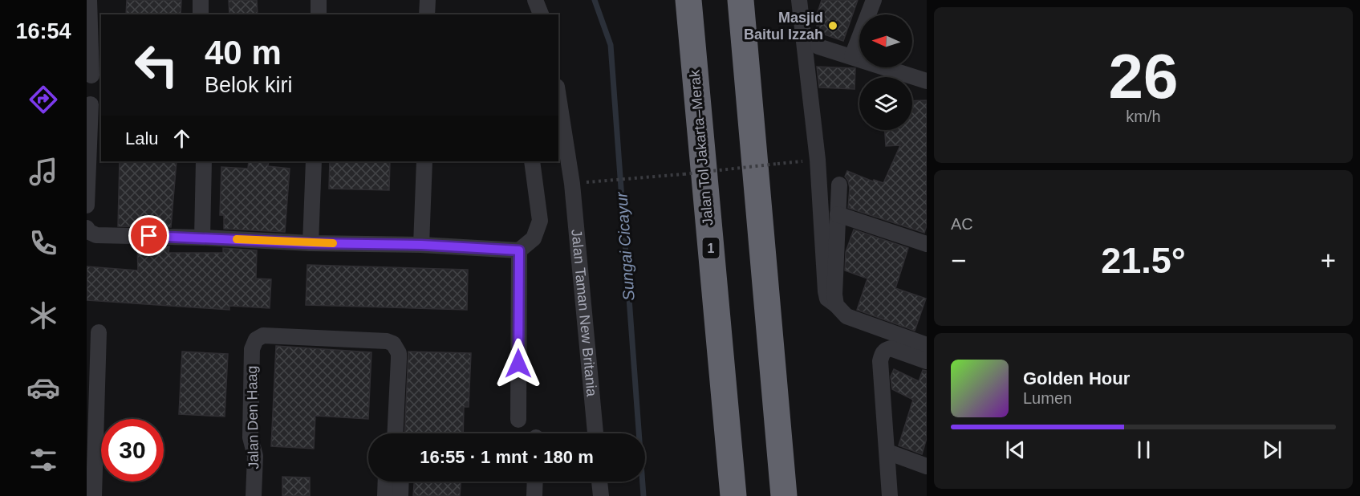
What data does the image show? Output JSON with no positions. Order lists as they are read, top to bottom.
{
  "streets": {
    "highway": ["Jalan Tol Jakarta–Merak", "1"],
    "street": ["Jalan Taman New Britania", "Jalan Den Haag"]
  },
  "water": ["Sungai Cicayur"],
  "places": ["Masjid Baitul Izzah"],
  "north": "left",
  "page": {
    "tabs": "16:54",
    "tile": [
      ["26", "km/h"],
      "AC"
    ],
    "turn": ["40 m", "Belok kiri"],
    "then": "Lalu",
    "heat": ["−", "21.5°", "+"],
    "song": ["Golden Hour", "Lumen"],
    "limit": "30",
    "trip": "16:55 · 1 mnt · 180 m"
  }
}
